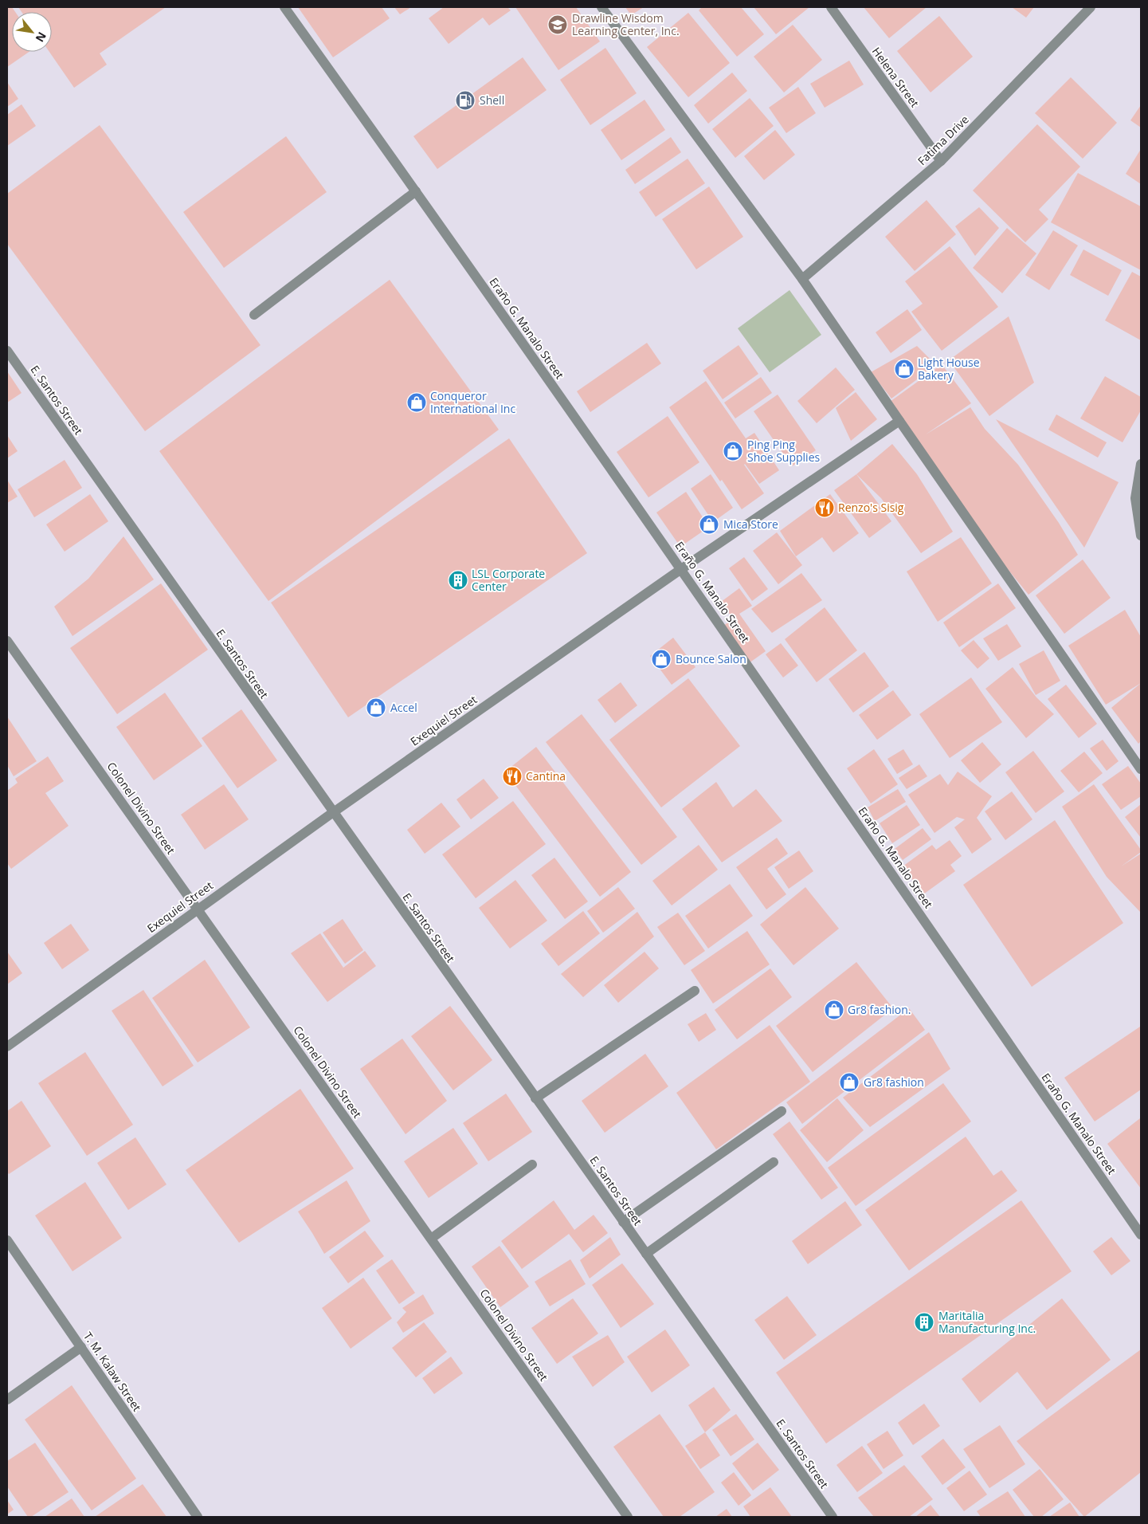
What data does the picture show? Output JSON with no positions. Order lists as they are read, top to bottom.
{
  "streets": {
    "street": [
      "Helena Street",
      "Fatima Drive",
      "Eraño G. Manalo Street",
      "E. Santos Street",
      "Exequiel Street",
      "Colonel Divino Street",
      "T. M. Kalaw Street"
    ]
  },
  "crossings": [
    ["Helena Street", "Fatima Drive"],
    ["Eraño G. Manalo Street", "Exequiel Street"],
    ["E. Santos Street", "Exequiel Street"],
    ["Exequiel Street", "Colonel Divino Street"]
  ],
  "places": {
    "school or university": ["Drawline Wisdom Learning Center, Inc."],
    "fuel station": ["Shell"],
    "shop": [
      "Light House Bakery",
      "Conqueror International Inc",
      "Ping Ping Shoe Supplies",
      "Mica Store",
      "Bounce Salon",
      "Accel",
      "Gr8 fashion.",
      "Gr8 fashion"
    ],
    "restaurant": ["Renzo's Sisig", "Cantina"],
    "building": ["LSL Corporate Center", "Maritalia Manufacturing Inc."]
  },
  "north": "bottom right"
}
